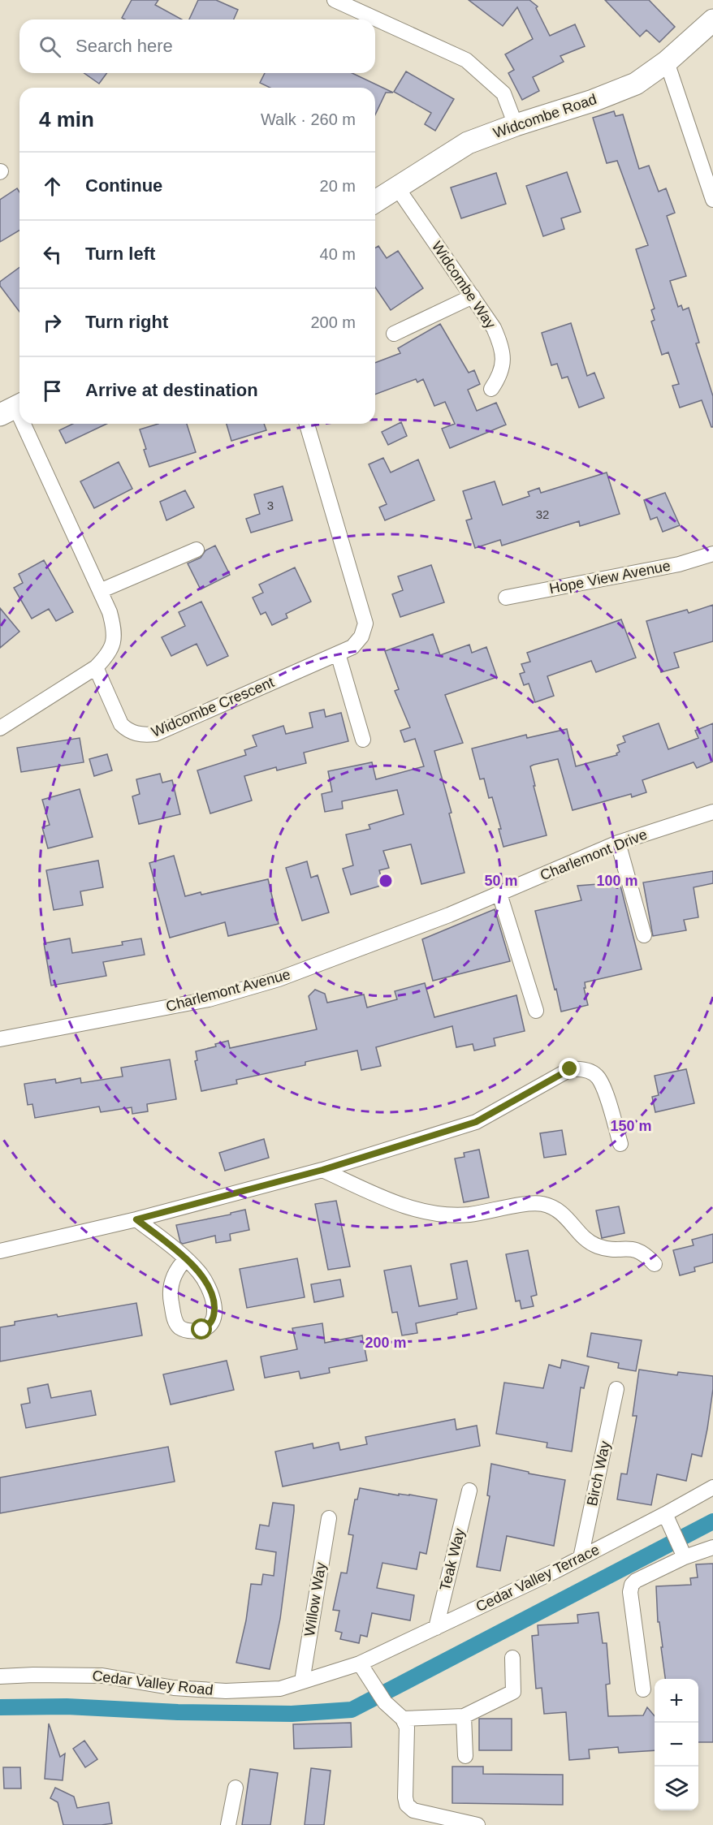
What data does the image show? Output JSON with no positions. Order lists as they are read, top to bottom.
{
  "streets": {
    "street": [
      "Widcombe Road",
      "Widcombe Way",
      "Hope View Avenue",
      "Widcombe Crescent",
      "Charlemont Drive",
      "Charlemont Avenue",
      "Birch Way",
      "Teak Way",
      "Cedar Valley Terrace",
      "Willow Way",
      "Cedar Valley Road"
    ]
  },
  "crossings": [
    ["Widcombe Road", "Widcombe Way"],
    ["Charlemont Drive", "Charlemont Avenue"],
    ["Birch Way", "Cedar Valley Terrace"],
    ["Teak Way", "Cedar Valley Terrace"],
    ["Cedar Valley Terrace", "Cedar Valley Road"],
    ["Willow Way", "Cedar Valley Road"]
  ],
  "house_numbers": ["3", "32"],
  "page": {
    "search": "Search here",
    "heading": ["4 min", "Walk · 260 m"],
    "list": [
      ["Continue", "20 m"],
      ["Turn left", "40 m"],
      ["Turn right", "200 m"],
      "Arrive at destination"
    ],
    "map_buttons": ["+", "−"]
  },
  "rings": [
    "50 m",
    "100 m",
    "150 m",
    "200 m"
  ]
}
